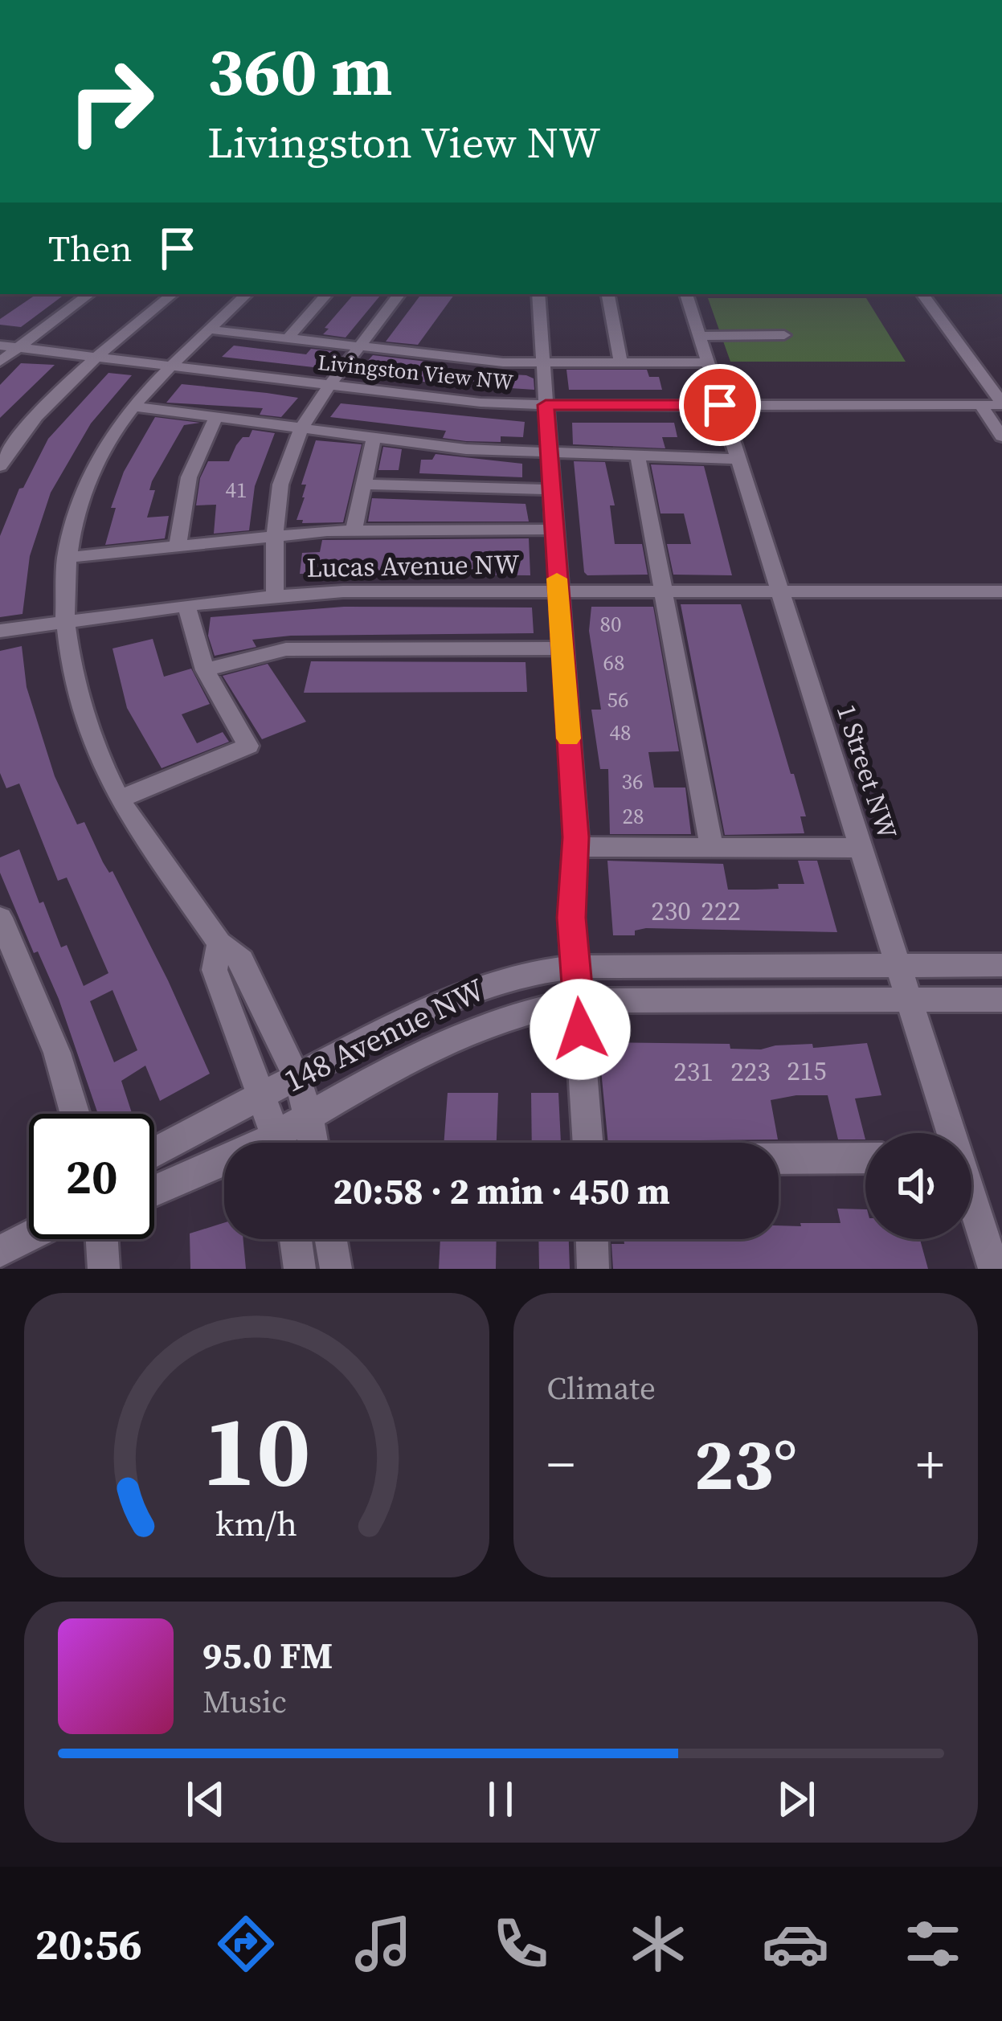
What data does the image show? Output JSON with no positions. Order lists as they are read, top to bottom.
{
  "streets": {
    "street": [
      "Livingston View NW",
      "Lucas Avenue NW",
      "1 Street NW",
      "148 Avenue NW"
    ]
  },
  "crossings": [
    ["Livingston View NW", "1 Street NW"],
    ["Lucas Avenue NW", "1 Street NW"],
    ["1 Street NW", "148 Avenue NW"]
  ],
  "house_numbers": [
    "41",
    "80",
    "68",
    "56",
    "48",
    "36",
    "28",
    "230",
    "222",
    "215",
    "231",
    "223"
  ],
  "page": {
    "turn": ["360 m", "Livingston View NW"],
    "then": "Then",
    "limit": "20",
    "trip": "20:58 · 2 min · 450 m",
    "tile": "Climate",
    "heat": ["−", "23°", "+"],
    "song": ["95.0 FM", "Music"],
    "tabs": "20:56",
    "gauge": ["10", "km/h"]
  }
}
